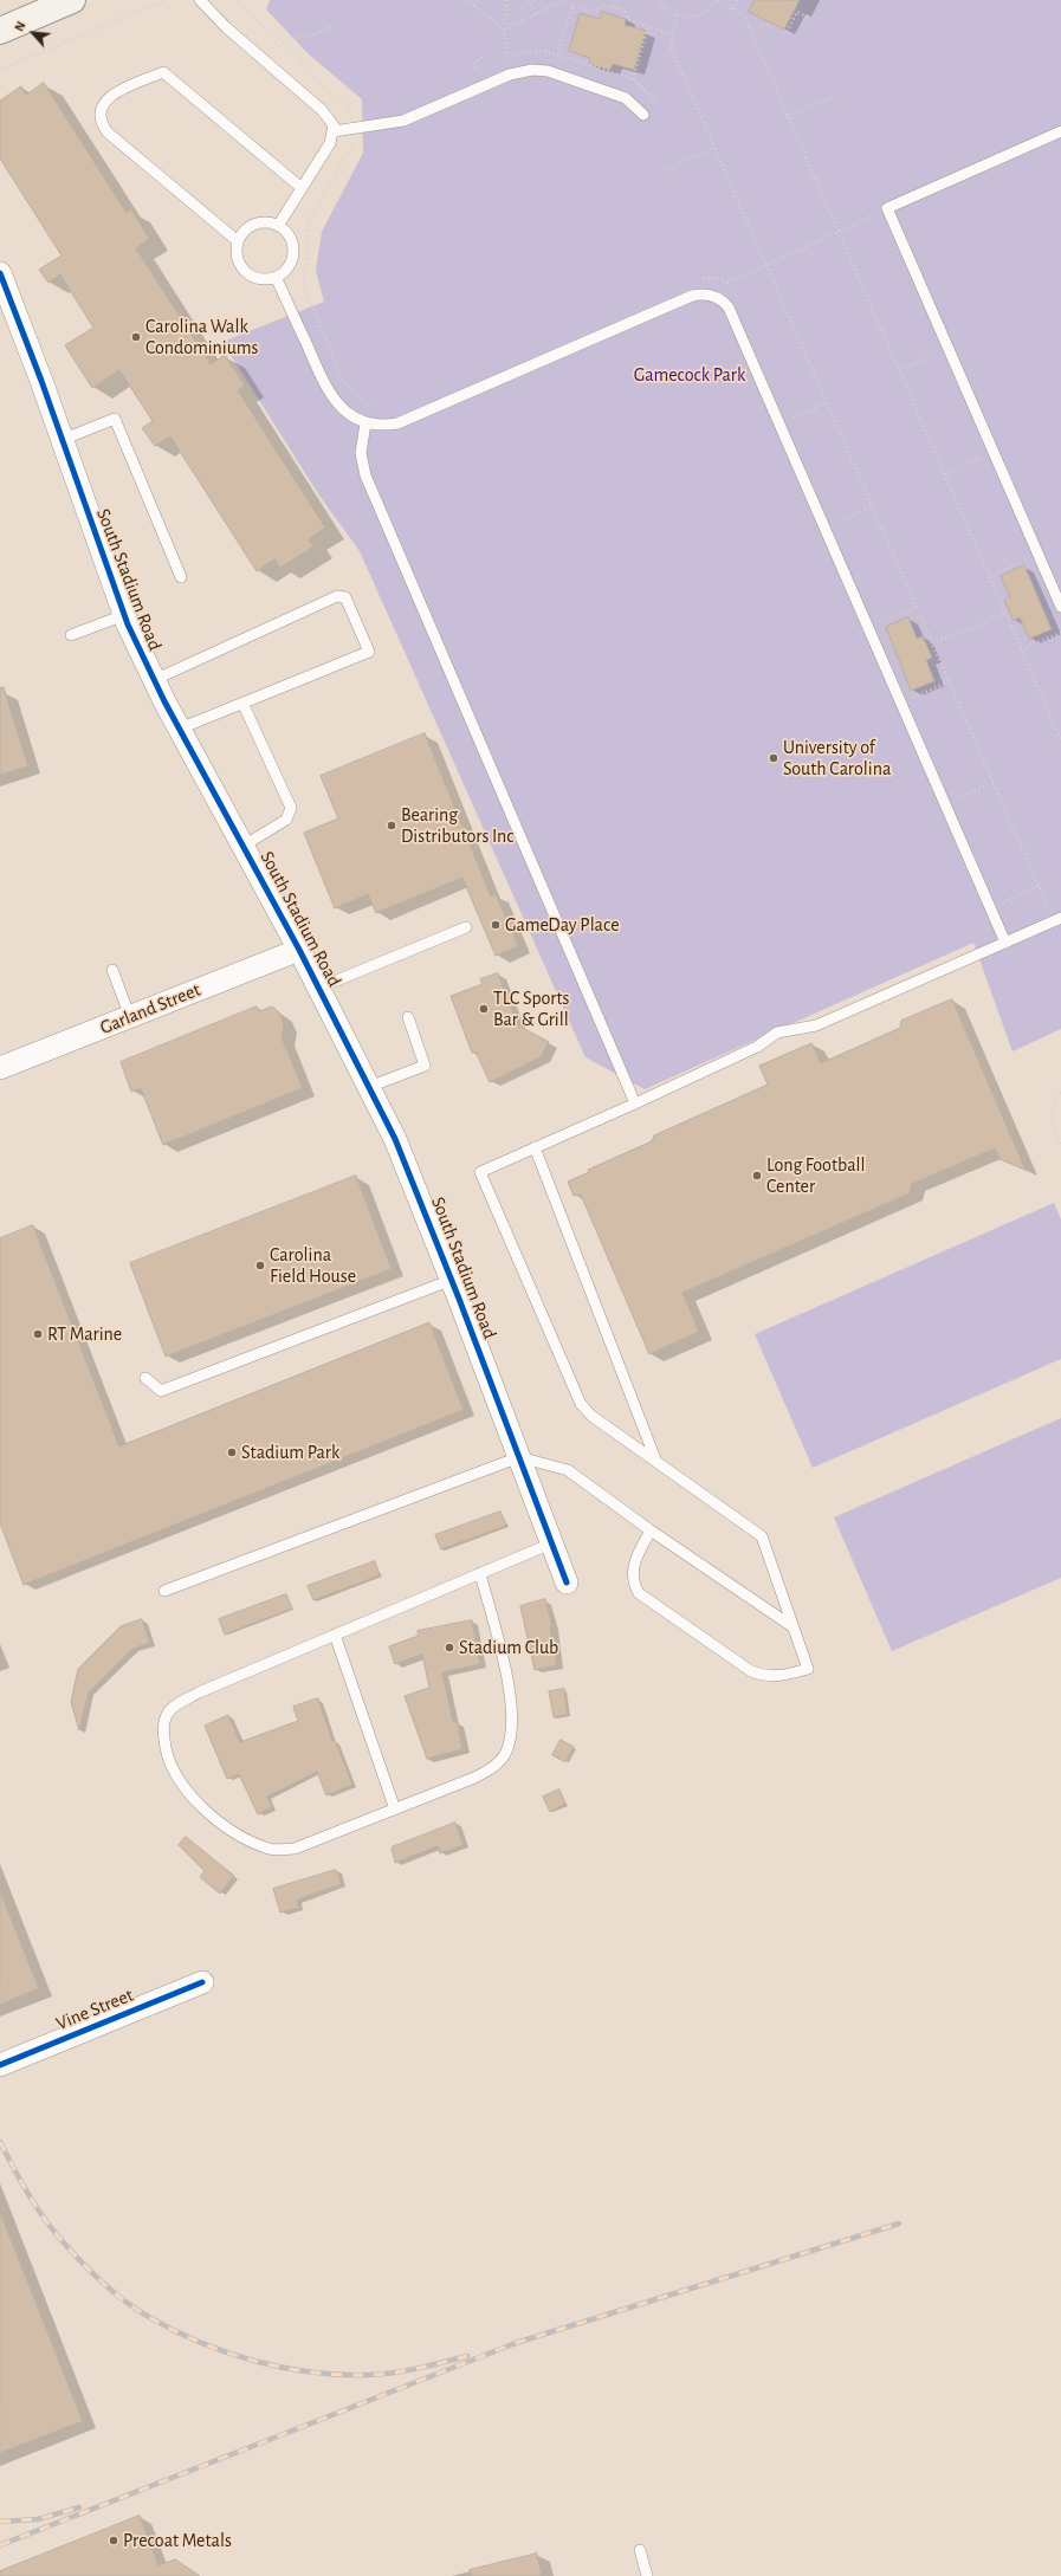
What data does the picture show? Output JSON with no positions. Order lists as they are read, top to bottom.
{
  "streets": {
    "street": ["South Stadium Road", "Garland Street", "Vine Street"]
  },
  "crossings": [
    ["South Stadium Road", "Garland Street"]
  ],
  "parks": ["Gamecock Park"],
  "places": [
    "Carolina Walk Condominiums",
    "University of South Carolina",
    "Bearing Distributors Inc",
    "GameDay Place",
    "TLC Sports Bar & Grill",
    "Long Football Center",
    "Carolina Field House",
    "RT Marine",
    "Stadium Park",
    "Stadium Club",
    "Precoat Metals"
  ],
  "north": "top left"
}
